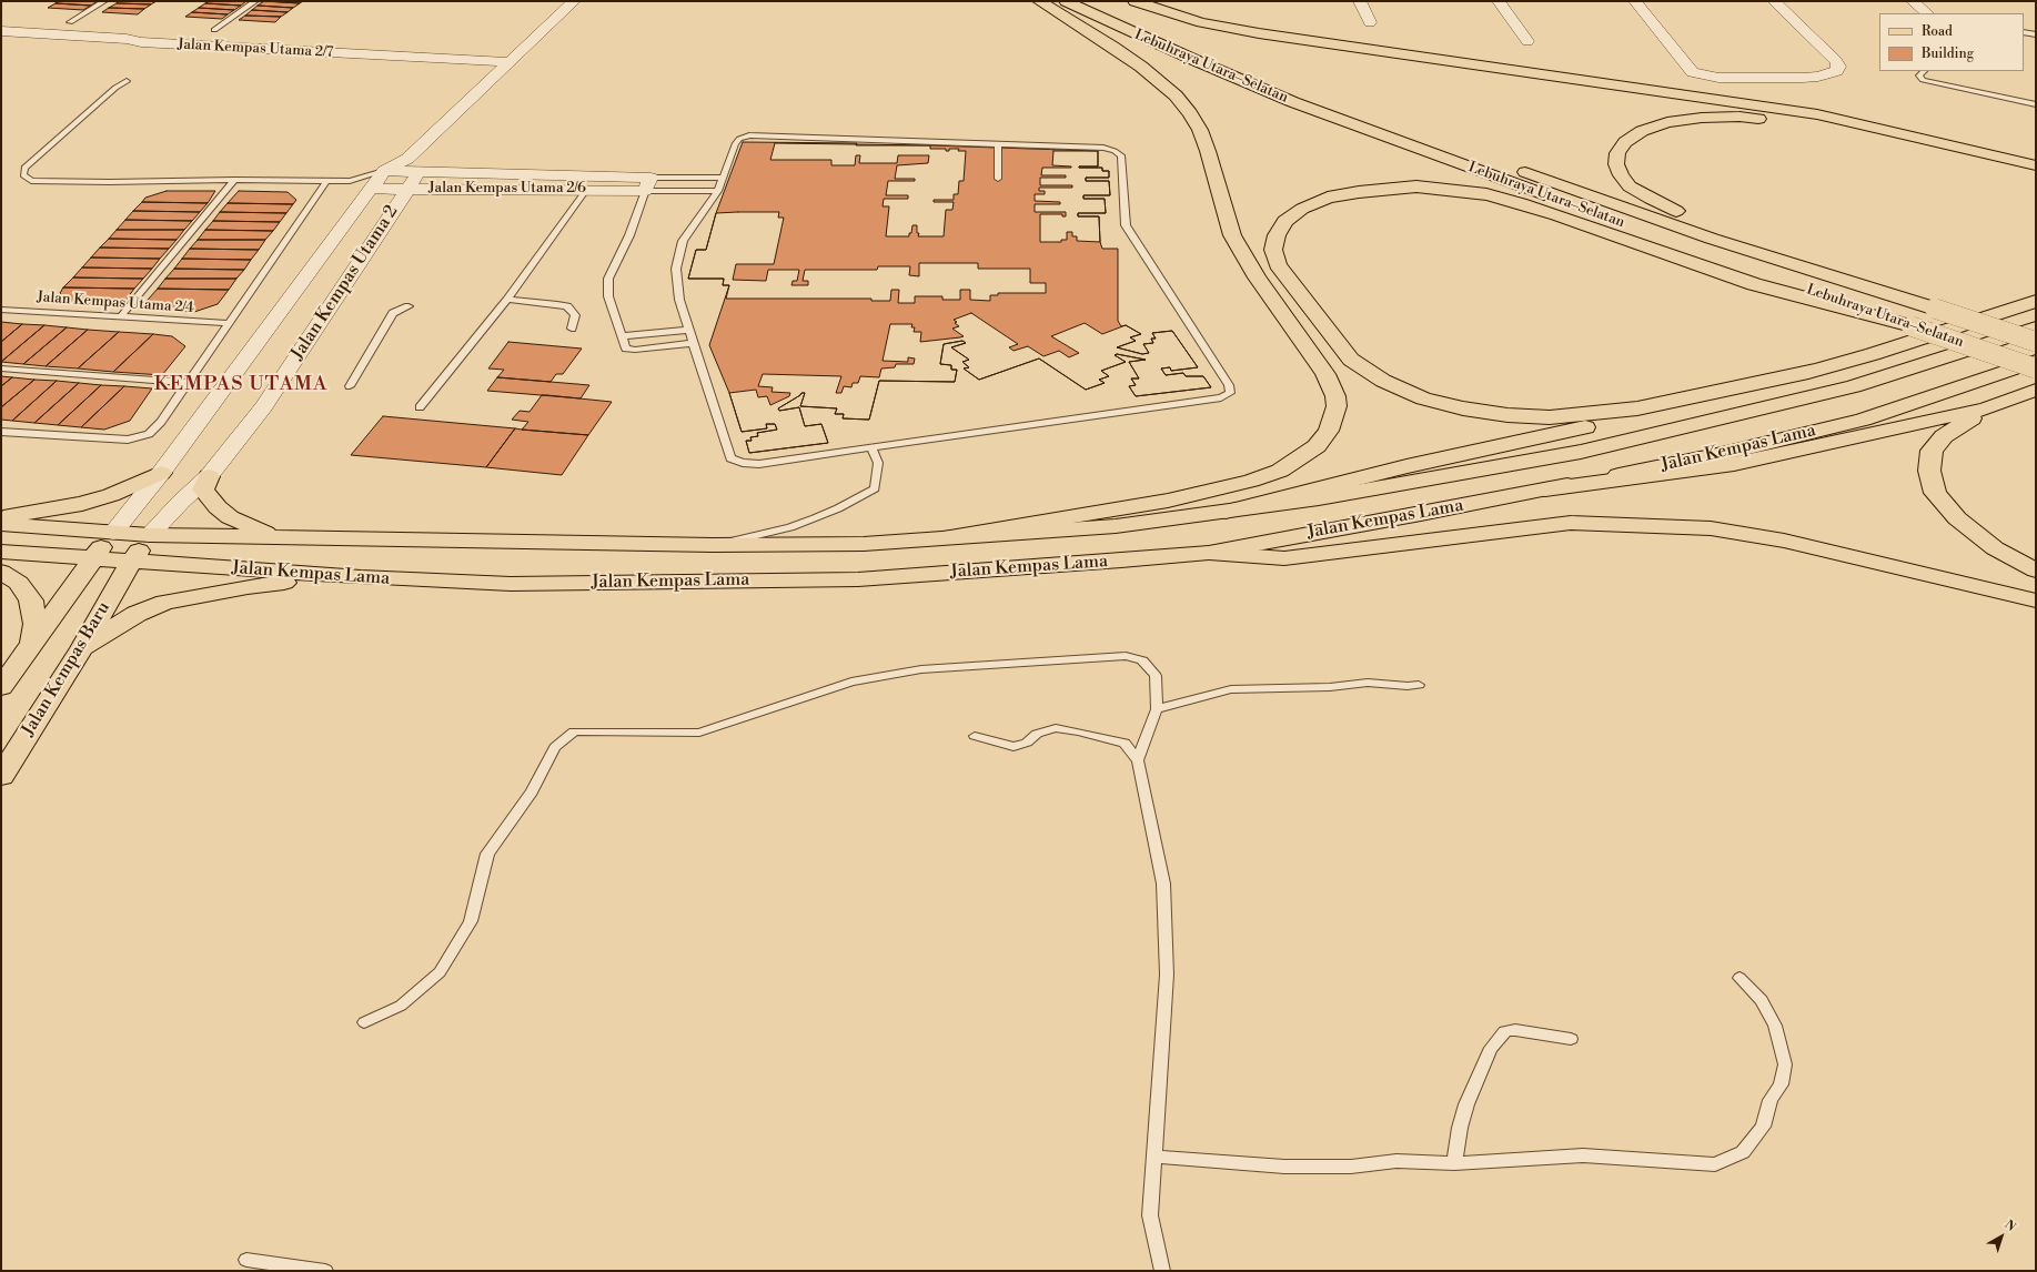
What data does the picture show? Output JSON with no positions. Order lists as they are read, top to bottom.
{
  "streets": {
    "main road": ["Lebuhraya Utara–Selatan", "Jalan Kempas Lama", "Jalan Kempas Baru"],
    "street": ["Jalan Kempas Utama 2/7", "Jalan Kempas Utama 2/6", "Jalan Kempas Utama 2"],
    "lane": ["Jalan Kempas Utama 2/4"]
  },
  "crossings": [
    ["Jalan Kempas Utama 2/6", "Jalan Kempas Utama 2"],
    ["Jalan Kempas Utama 2", "Jalan Kempas Lama"],
    ["Jalan Kempas Utama 2", "Jalan Kempas Baru"],
    ["Jalan Kempas Lama", "Jalan Kempas Baru"]
  ],
  "districts": ["KEMPAS UTAMA"],
  "legend": ["Road", "Building"],
  "north": "top right"
}
